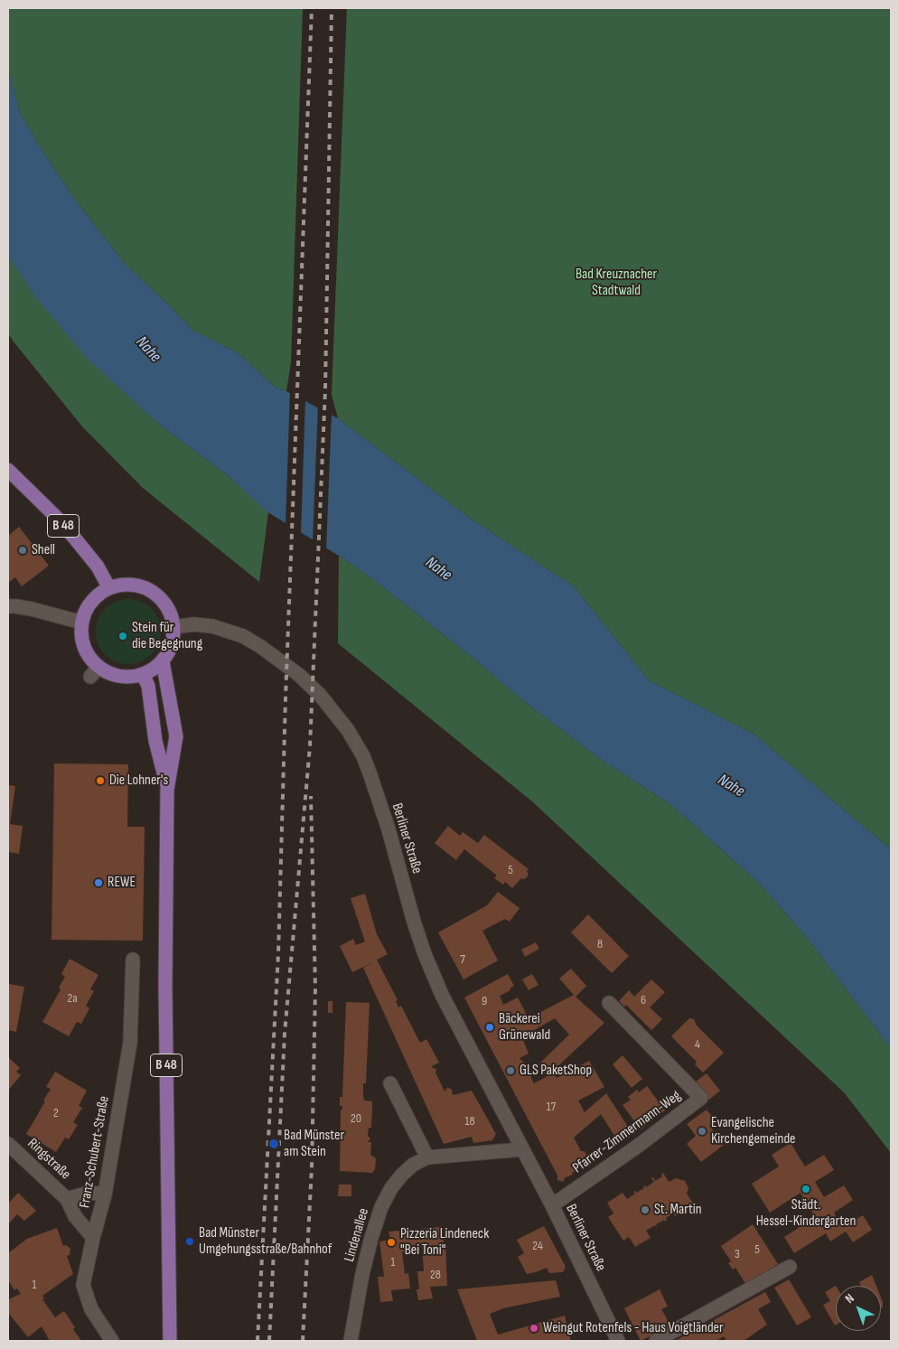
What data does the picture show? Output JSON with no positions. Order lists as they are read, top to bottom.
{
  "streets": {
    "main road": ["B 48"],
    "street": [
      "Berliner Straße",
      "Pfarrer-Zimmermann-Weg",
      "Franz-Schubert-Straße",
      "Ringstraße",
      "Lindenallee"
    ]
  },
  "crossings": [
    ["B 48", "Berliner Straße"],
    ["Berliner Straße", "Pfarrer-Zimmermann-Weg"],
    ["Franz-Schubert-Straße", "Ringstraße"]
  ],
  "water": ["Nahe"],
  "parks": ["Bad Kreuznacher Stadtwald"],
  "places": [
    "Shell",
    "Stein für die Begegnung",
    "Die Lohner's",
    "REWE",
    "Bäckerei Grünewald",
    "GLS PaketShop",
    "Evangelische Kirchengemeinde",
    "Bad Münster am Stein",
    "Städt. Hessel-Kindergarten",
    "St. Martin",
    "Bad Münster Umgehungsstraße/Bahnhof",
    "Pizzeria Lindeneck \"Bei Toni\"",
    "Weingut Rotenfels - Haus Voigtländer"
  ],
  "house_numbers": [
    "5",
    "8",
    "7",
    "2a",
    "6",
    "9",
    "4",
    "17",
    "2",
    "20",
    "18",
    "24",
    "5",
    "3",
    "1",
    "28",
    "1"
  ],
  "north": "top left"
}
